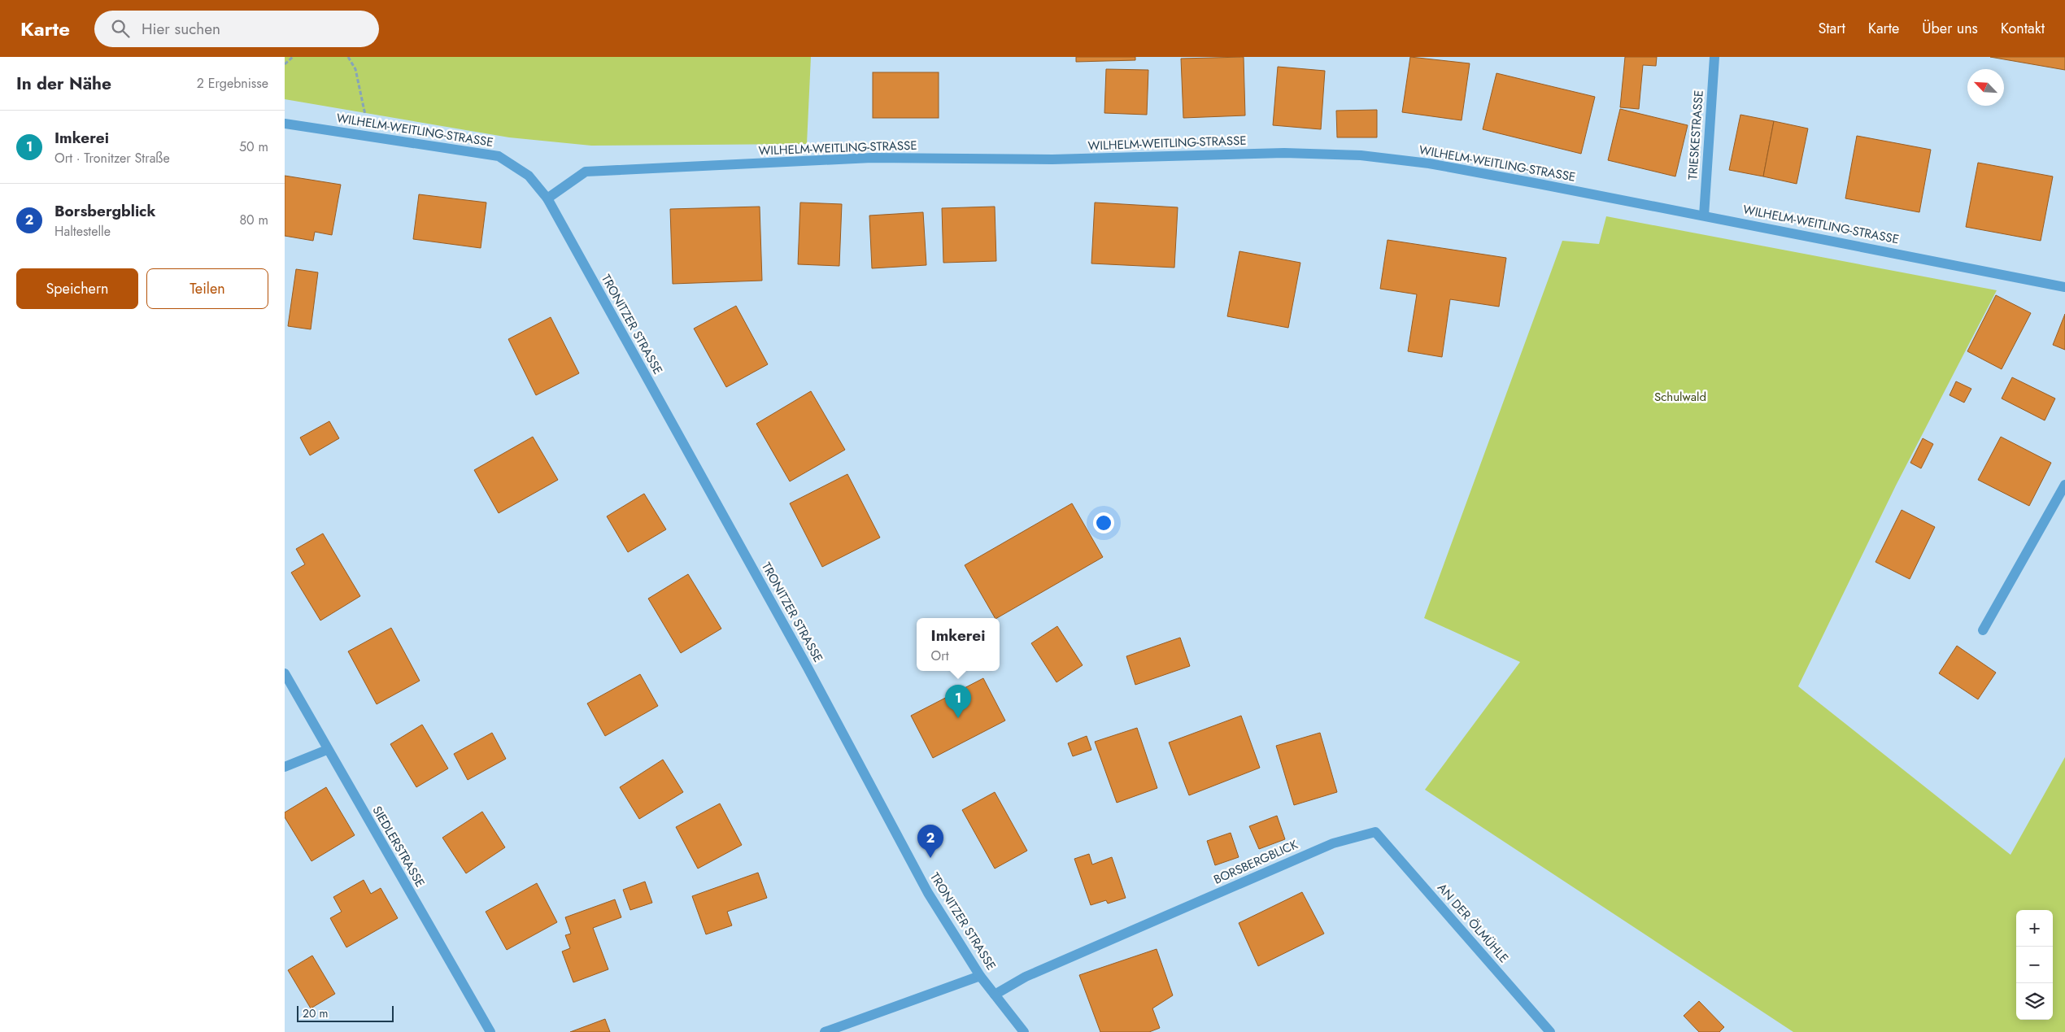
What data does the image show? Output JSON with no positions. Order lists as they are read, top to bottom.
{
  "streets": {
    "street": [
      "WILHELM-WEITLING-STRASSE",
      "TRIESKESTRASSE",
      "TRONITZER STRASSE",
      "SIEDLERSTRASSE",
      "BORSBERGBLICK",
      "AN DER ÖLMÜHLE"
    ]
  },
  "crossings": [
    ["WILHELM-WEITLING-STRASSE", "TRIESKESTRASSE"],
    ["WILHELM-WEITLING-STRASSE", "TRONITZER STRASSE"],
    ["TRONITZER STRASSE", "BORSBERGBLICK"],
    ["BORSBERGBLICK", "AN DER ÖLMÜHLE"]
  ],
  "parks": ["Schulwald"],
  "scale_bar": "20 m",
  "north": "top left",
  "page": {
    "header": "Karte",
    "search": "Hier suchen",
    "nav": [
      "Start",
      "Karte",
      "Über uns",
      "Kontakt"
    ],
    "heading": ["In der Nähe", "2 Ergebnisse"],
    "list": [
      {
        "mark": "1",
        "name": "Imkerei",
        "note": "Ort · Tronitzer Straße",
        "value": "50 m"
      },
      {
        "mark": "2",
        "name": "Borsbergblick",
        "note": "Haltestelle",
        "value": "80 m"
      }
    ],
    "buttons": ["Speichern", "Teilen"],
    "popup": ["Imkerei", "Ort"],
    "pins": ["1", "2"],
    "map_buttons": ["+", "−"],
    "scale": "20 m"
  }
}
